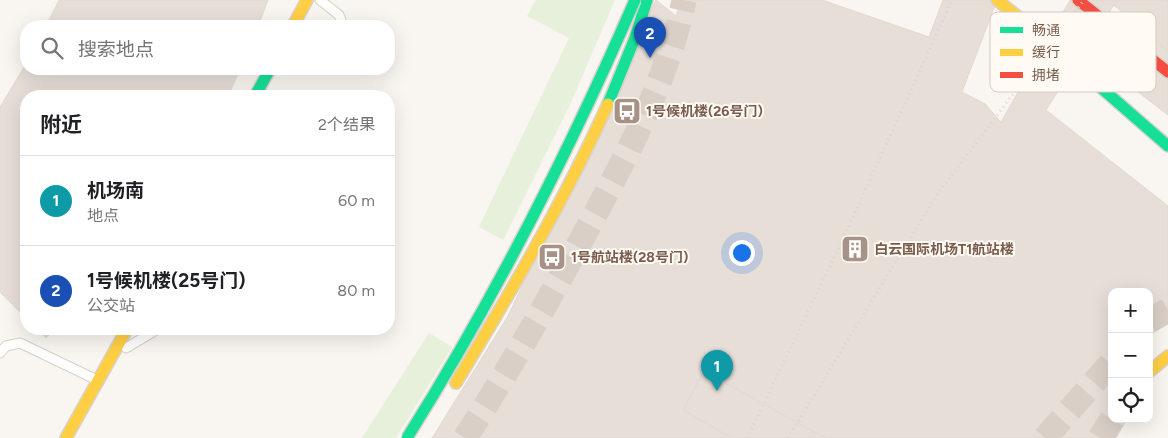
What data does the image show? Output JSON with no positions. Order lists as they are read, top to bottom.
{
  "places": {
    "bus stop": ["1号候机楼(26号门)", "1号航站楼(28号门)"],
    "building": ["白云国际机场T1航站楼"]
  },
  "legend": ["畅通", "缓行", "拥堵"],
  "page": {
    "pins": ["2", "1"],
    "search": "搜索地点",
    "heading": ["附近", "2个结果"],
    "list": [
      {
        "mark": "1",
        "name": "机场南",
        "note": "地点",
        "value": "60 m"
      },
      {
        "mark": "2",
        "name": "1号候机楼(25号门)",
        "note": "公交站",
        "value": "80 m"
      }
    ],
    "map_buttons": ["+", "−"]
  }
}
